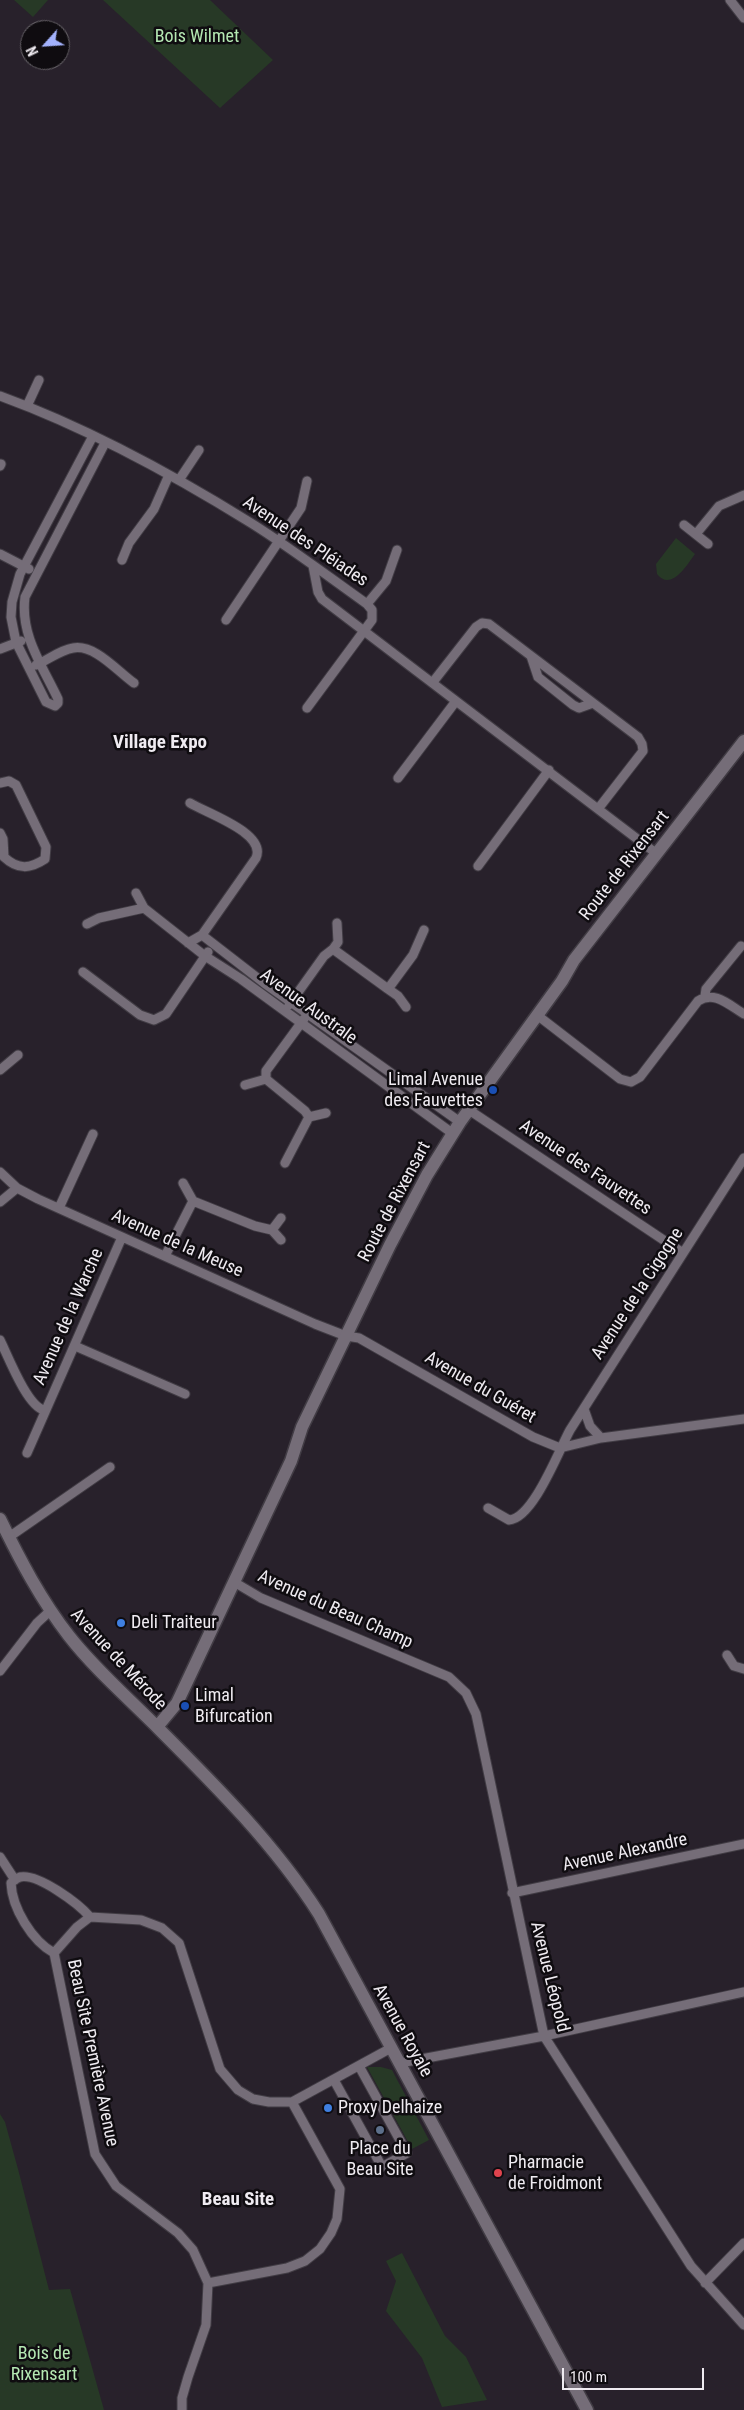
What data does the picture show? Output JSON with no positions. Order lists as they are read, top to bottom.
{
  "streets": {
    "street": [
      "Avenue des Pléiades",
      "Route de Rixensart",
      "Avenue Australe",
      "Avenue des Fauvettes",
      "Avenue de la Meuse",
      "Avenue de la Cigogne",
      "Avenue de la Warche",
      "Avenue du Guéret",
      "Avenue du Beau Champ",
      "Avenue de Mérode",
      "Avenue Alexandre",
      "Avenue Léopold",
      "Avenue Royale",
      "Beau Site Première Avenue"
    ]
  },
  "crossings": [
    ["Route de Rixensart", "Avenue Australe"],
    ["Route de Rixensart", "Avenue des Fauvettes"],
    ["Route de Rixensart", "Avenue de la Meuse"],
    ["Route de Rixensart", "Avenue du Guéret"],
    ["Route de Rixensart", "Avenue du Beau Champ"],
    ["Route de Rixensart", "Avenue de Mérode"],
    ["Route de Rixensart", "Avenue Royale"],
    ["Avenue des Fauvettes", "Avenue de la Cigogne"],
    ["Avenue de la Meuse", "Avenue de la Warche"],
    ["Avenue de la Meuse", "Avenue du Guéret"],
    ["Avenue de la Cigogne", "Avenue du Guéret"],
    ["Avenue du Beau Champ", "Avenue Léopold"],
    ["Avenue de Mérode", "Avenue Royale"],
    ["Avenue Alexandre", "Avenue Léopold"]
  ],
  "districts": ["Village Expo", "Beau Site"],
  "parks": ["Bois Wilmet", "Bois de Rixensart"],
  "places": [
    "Limal Avenue des Fauvettes",
    "Deli Traiteur",
    "Limal Bifurcation",
    "Proxy Delhaize",
    "Place du Beau Site",
    "Pharmacie de Froidmont"
  ],
  "scale_bar": "100 m",
  "north": "bottom left"
}
